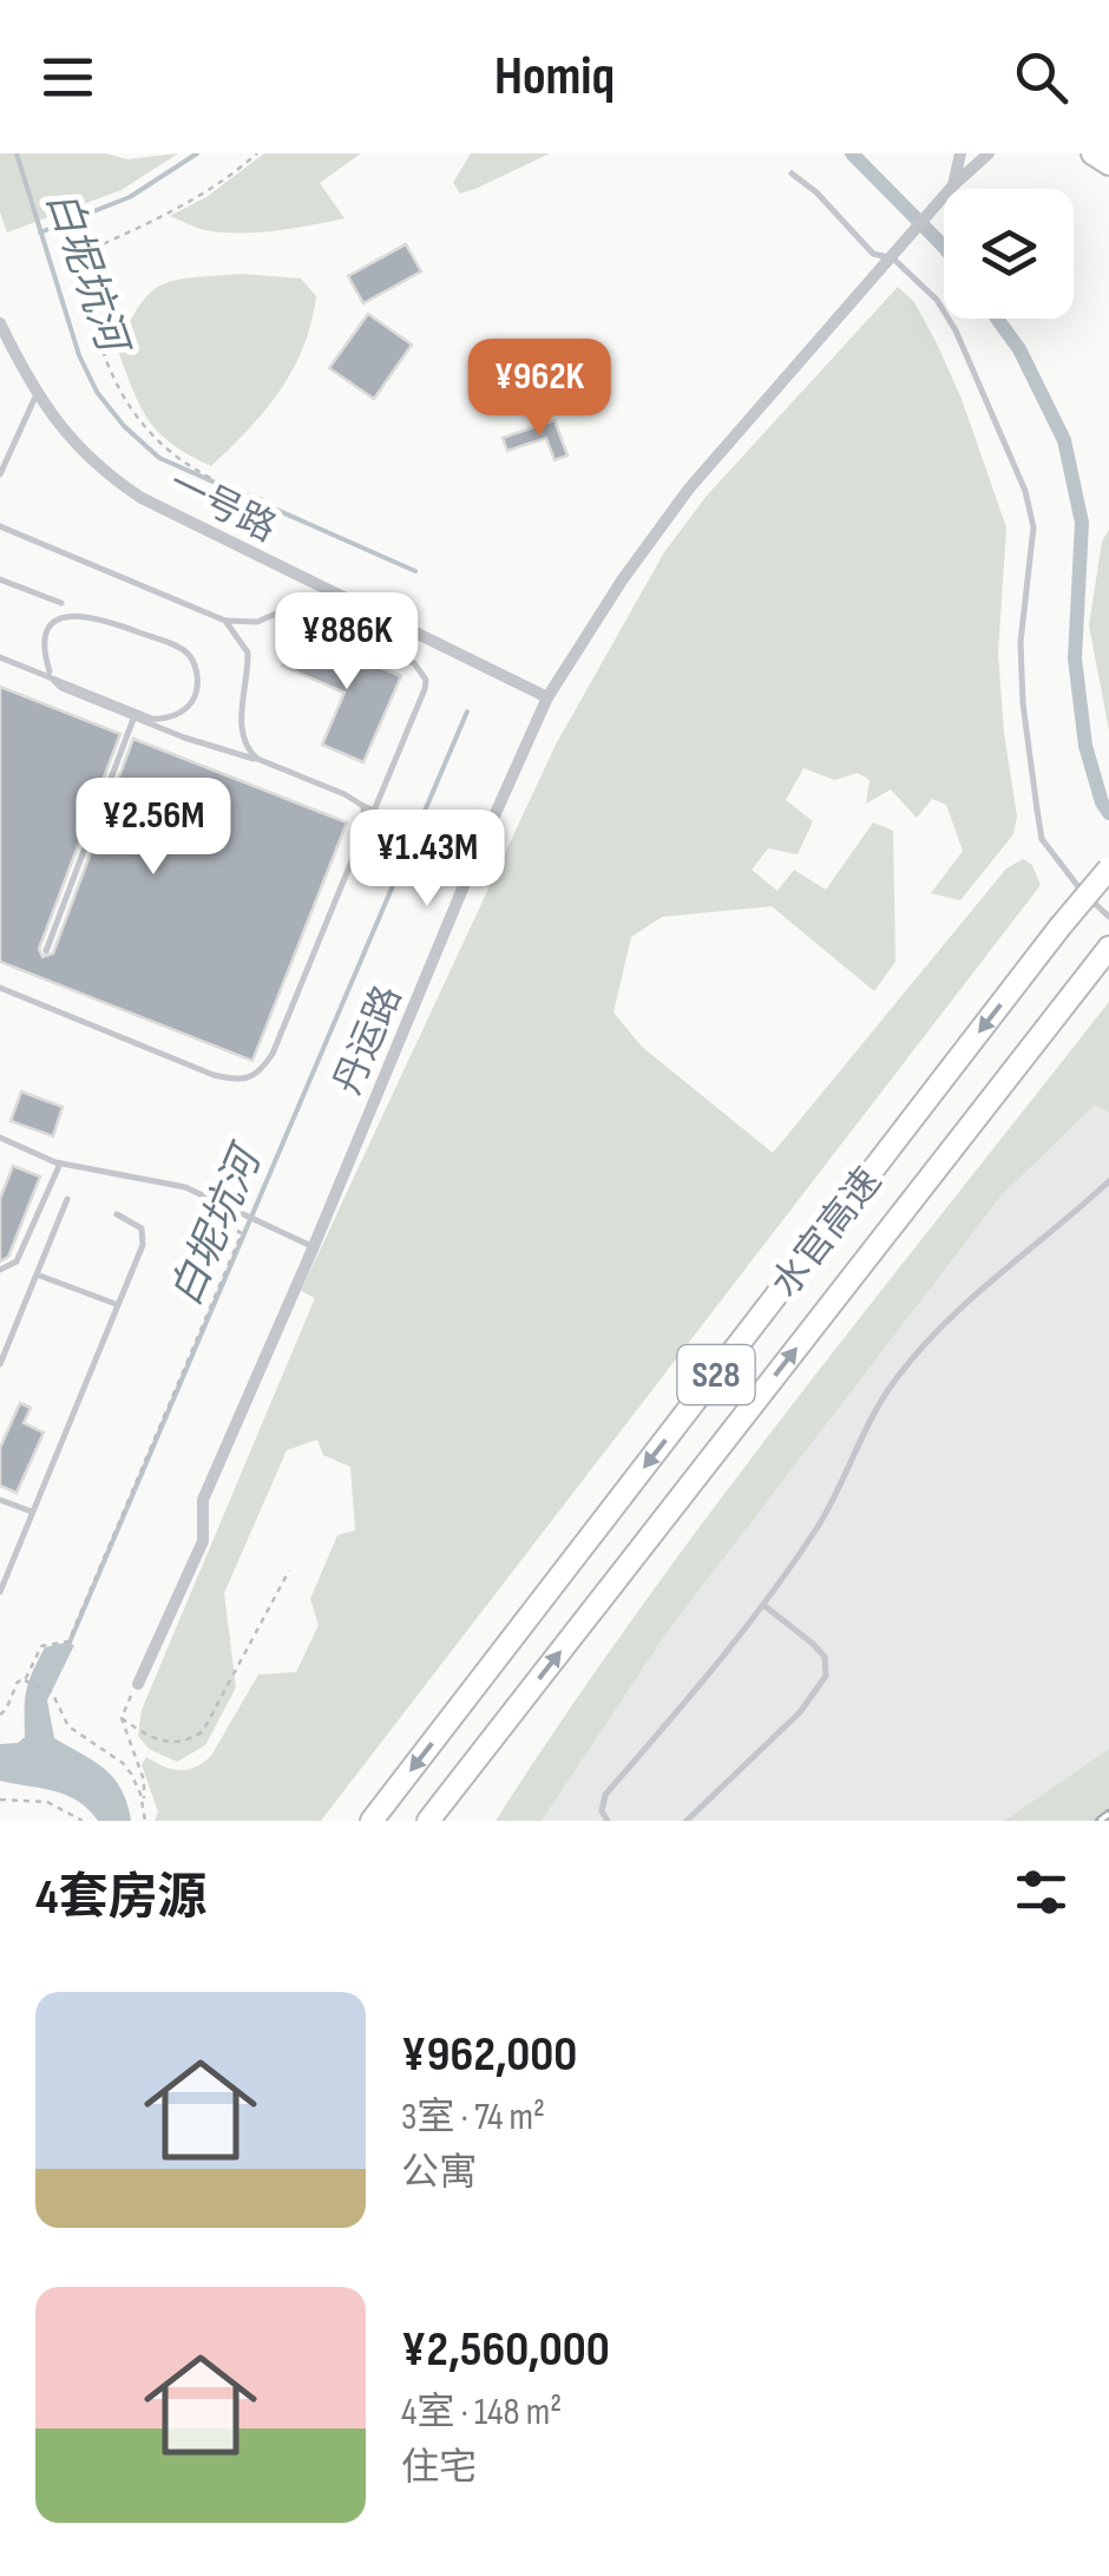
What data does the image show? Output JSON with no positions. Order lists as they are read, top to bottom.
{
  "streets": {
    "highway": ["水官高速", "S28"],
    "street": ["一号路", "丹运路"]
  },
  "crossings": [
    ["一号路", "丹运路"]
  ],
  "water": ["白坭坑河"],
  "page": {
    "header": "Homiq",
    "price": [
      "¥962K",
      "¥886K",
      "¥2.56M",
      "¥1.43M"
    ],
    "heading": "4套房源",
    "list": [
      {
        "name": "¥962,000",
        "note": "3室 · 74 m² · 公寓"
      },
      {
        "name": "¥2,560,000",
        "note": "4室 · 148 m² · 住宅"
      }
    ]
  }
}
